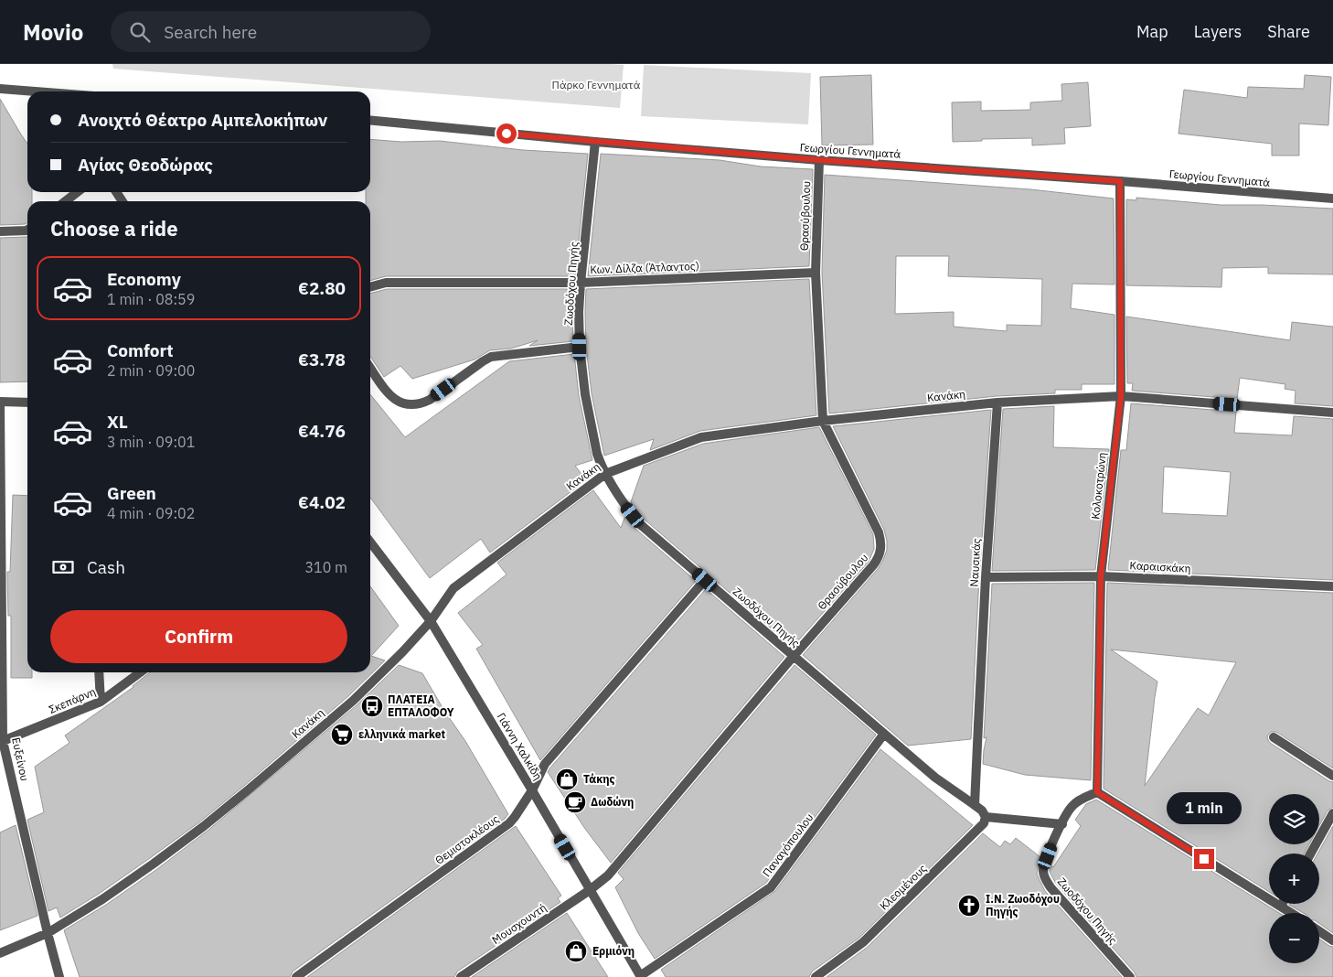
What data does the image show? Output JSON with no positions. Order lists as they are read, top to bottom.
{
  "streets": {
    "street": [
      "Γεωργίου Γεννηματά",
      "Θρασύβουλου",
      "Κων. Δίλζα (Άτλαντος)",
      "Ζωοδόχου Πηγής",
      "Κανάκη",
      "Κολοκοτρώνη",
      "Ναυσικάς",
      "Καραισκάκη",
      "Σκεπάρνη",
      "Γιάννη Χαλκίδη",
      "Ευξείνου",
      "Θεμιστοκλέους",
      "Παναγόπουλου",
      "Κλεομένους",
      "Μουσχουντή"
    ]
  },
  "crossings": [
    ["Γεωργίου Γεννηματά", "Θρασύβουλου"],
    ["Γεωργίου Γεννηματά", "Ζωοδόχου Πηγής"],
    ["Γεωργίου Γεννηματά", "Κολοκοτρώνη"],
    ["Θρασύβουλου", "Κων. Δίλζα (Άτλαντος)"],
    ["Θρασύβουλου", "Ζωοδόχου Πηγής"],
    ["Θρασύβουλου", "Κανάκη"],
    ["Θρασύβουλου", "Γιάννη Χαλκίδη"],
    ["Θρασύβουλου", "Μουσχουντή"],
    ["Κων. Δίλζα (Άτλαντος)", "Ζωοδόχου Πηγής"],
    ["Ζωοδόχου Πηγής", "Κανάκη"],
    ["Ζωοδόχου Πηγής", "Κολοκοτρώνη"],
    ["Ζωοδόχου Πηγής", "Ναυσικάς"],
    ["Ζωοδόχου Πηγής", "Θεμιστοκλέους"],
    ["Ζωοδόχου Πηγής", "Παναγόπουλου"],
    ["Κανάκη", "Κολοκοτρώνη"],
    ["Κανάκη", "Ναυσικάς"],
    ["Κανάκη", "Γιάννη Χαλκίδη"],
    ["Κανάκη", "Ευξείνου"],
    ["Κολοκοτρώνη", "Καραισκάκη"],
    ["Ναυσικάς", "Καραισκάκη"],
    ["Σκεπάρνη", "Ευξείνου"],
    ["Γιάννη Χαλκίδη", "Θεμιστοκλέους"],
    ["Γιάννη Χαλκίδη", "Παναγόπουλου"],
    ["Γιάννη Χαλκίδη", "Μουσχουντή"]
  ],
  "parks": ["Πάρκο Γεννηματά"],
  "places": {
    "bus stop": ["ΠΛΑΤΕΙΑ ΕΠΤΑΛΟΦΟΥ"],
    "supermarket": ["ελληνικά market"],
    "shop": ["Τάκης", "Ερμιόνη"],
    "cafe": ["Δωδώνη"],
    "church": ["Ι.Ν. Ζωοδόχου Πηγής"]
  },
  "page": {
    "header": "Movio",
    "search": "Search here",
    "nav": ["Map", "Layers", "Share"],
    "banner": ["Ανοιχτό Θέατρο Αμπελοκήπων", "Αγίας Θεοδώρας"],
    "heading": "Choose a ride",
    "list": [
      {
        "name": "Economy",
        "note": "1 min · 08:59",
        "value": "€2.80"
      },
      {
        "name": "Comfort",
        "note": "2 min · 09:00",
        "value": "€3.78"
      },
      {
        "name": "XL",
        "note": "3 min · 09:01",
        "value": "€4.76"
      },
      {
        "name": "Green",
        "note": "4 min · 09:02",
        "value": "€4.02"
      }
    ],
    "pay": ["Cash", "310 m"],
    "buttons": "Confirm",
    "bubble": "1 min",
    "map_buttons": ["+", "−"]
  }
}
